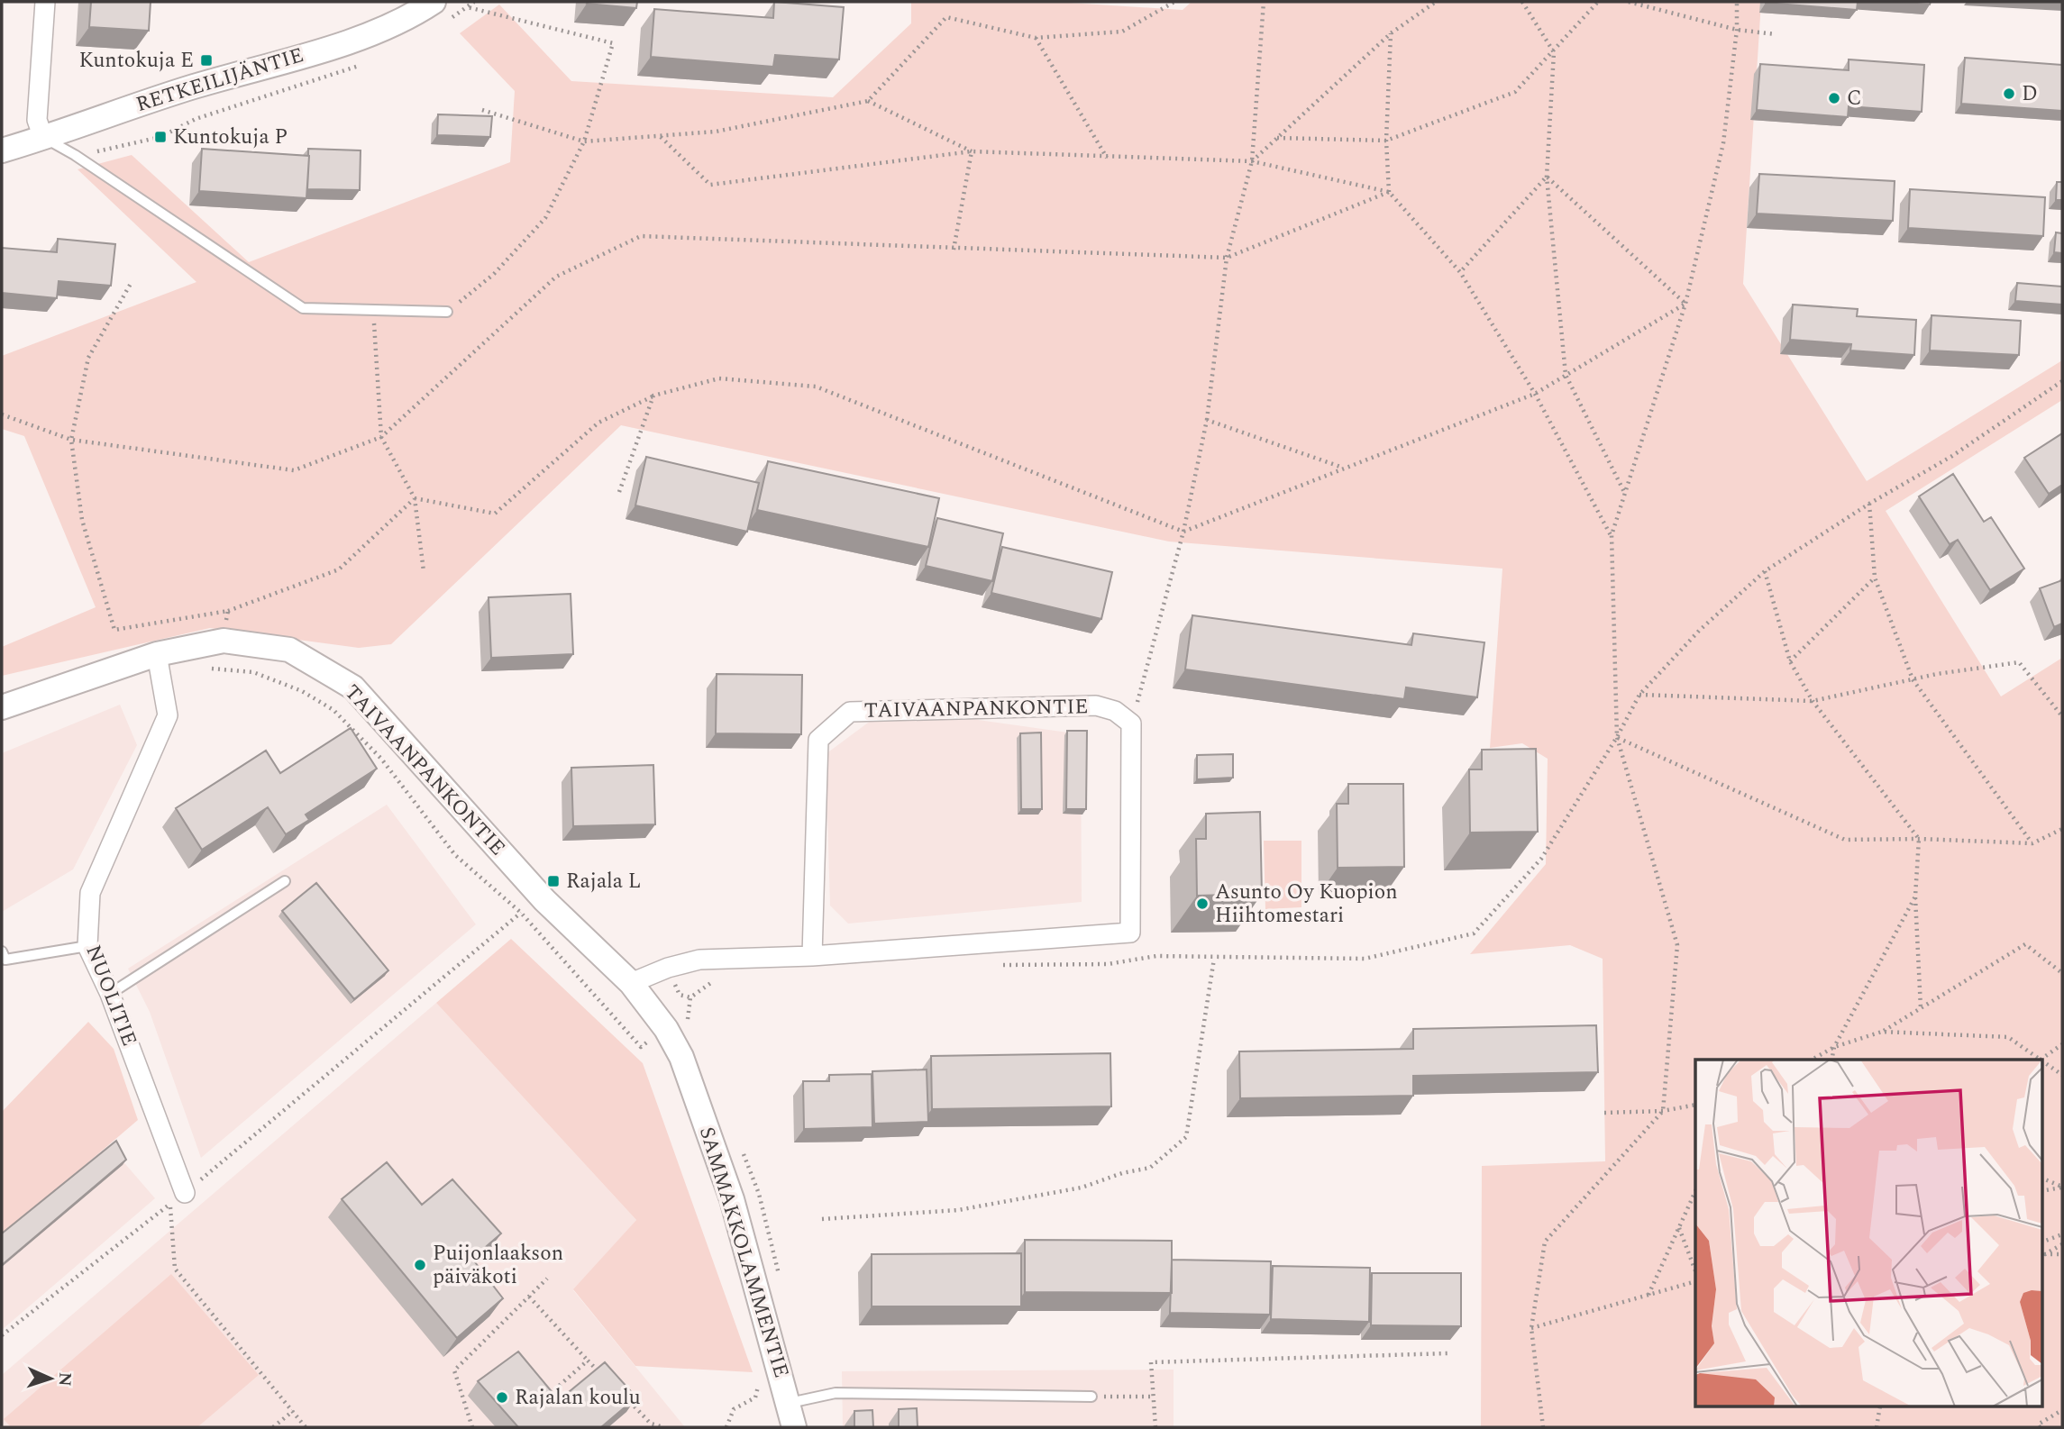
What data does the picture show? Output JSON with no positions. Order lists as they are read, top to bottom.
{
  "streets": {
    "street": [
      "RETKEILIJÄNTIE",
      "TAIVAANPANKONTIE",
      "NUOLITIE",
      "SAMMAKKOLAMMENTIE"
    ]
  },
  "crossings": [
    ["TAIVAANPANKONTIE", "NUOLITIE"],
    ["TAIVAANPANKONTIE", "SAMMAKKOLAMMENTIE"]
  ],
  "places": {
    "transit": ["Kuntokuja E", "Kuntokuja P", "Rajala L"],
    "other": [
      "D",
      "C",
      "Asunto Oy Kuopion Hiihtomestari",
      "Puijonlaakson päiväkoti",
      "Rajalan koulu"
    ]
  },
  "north": "right"
}
